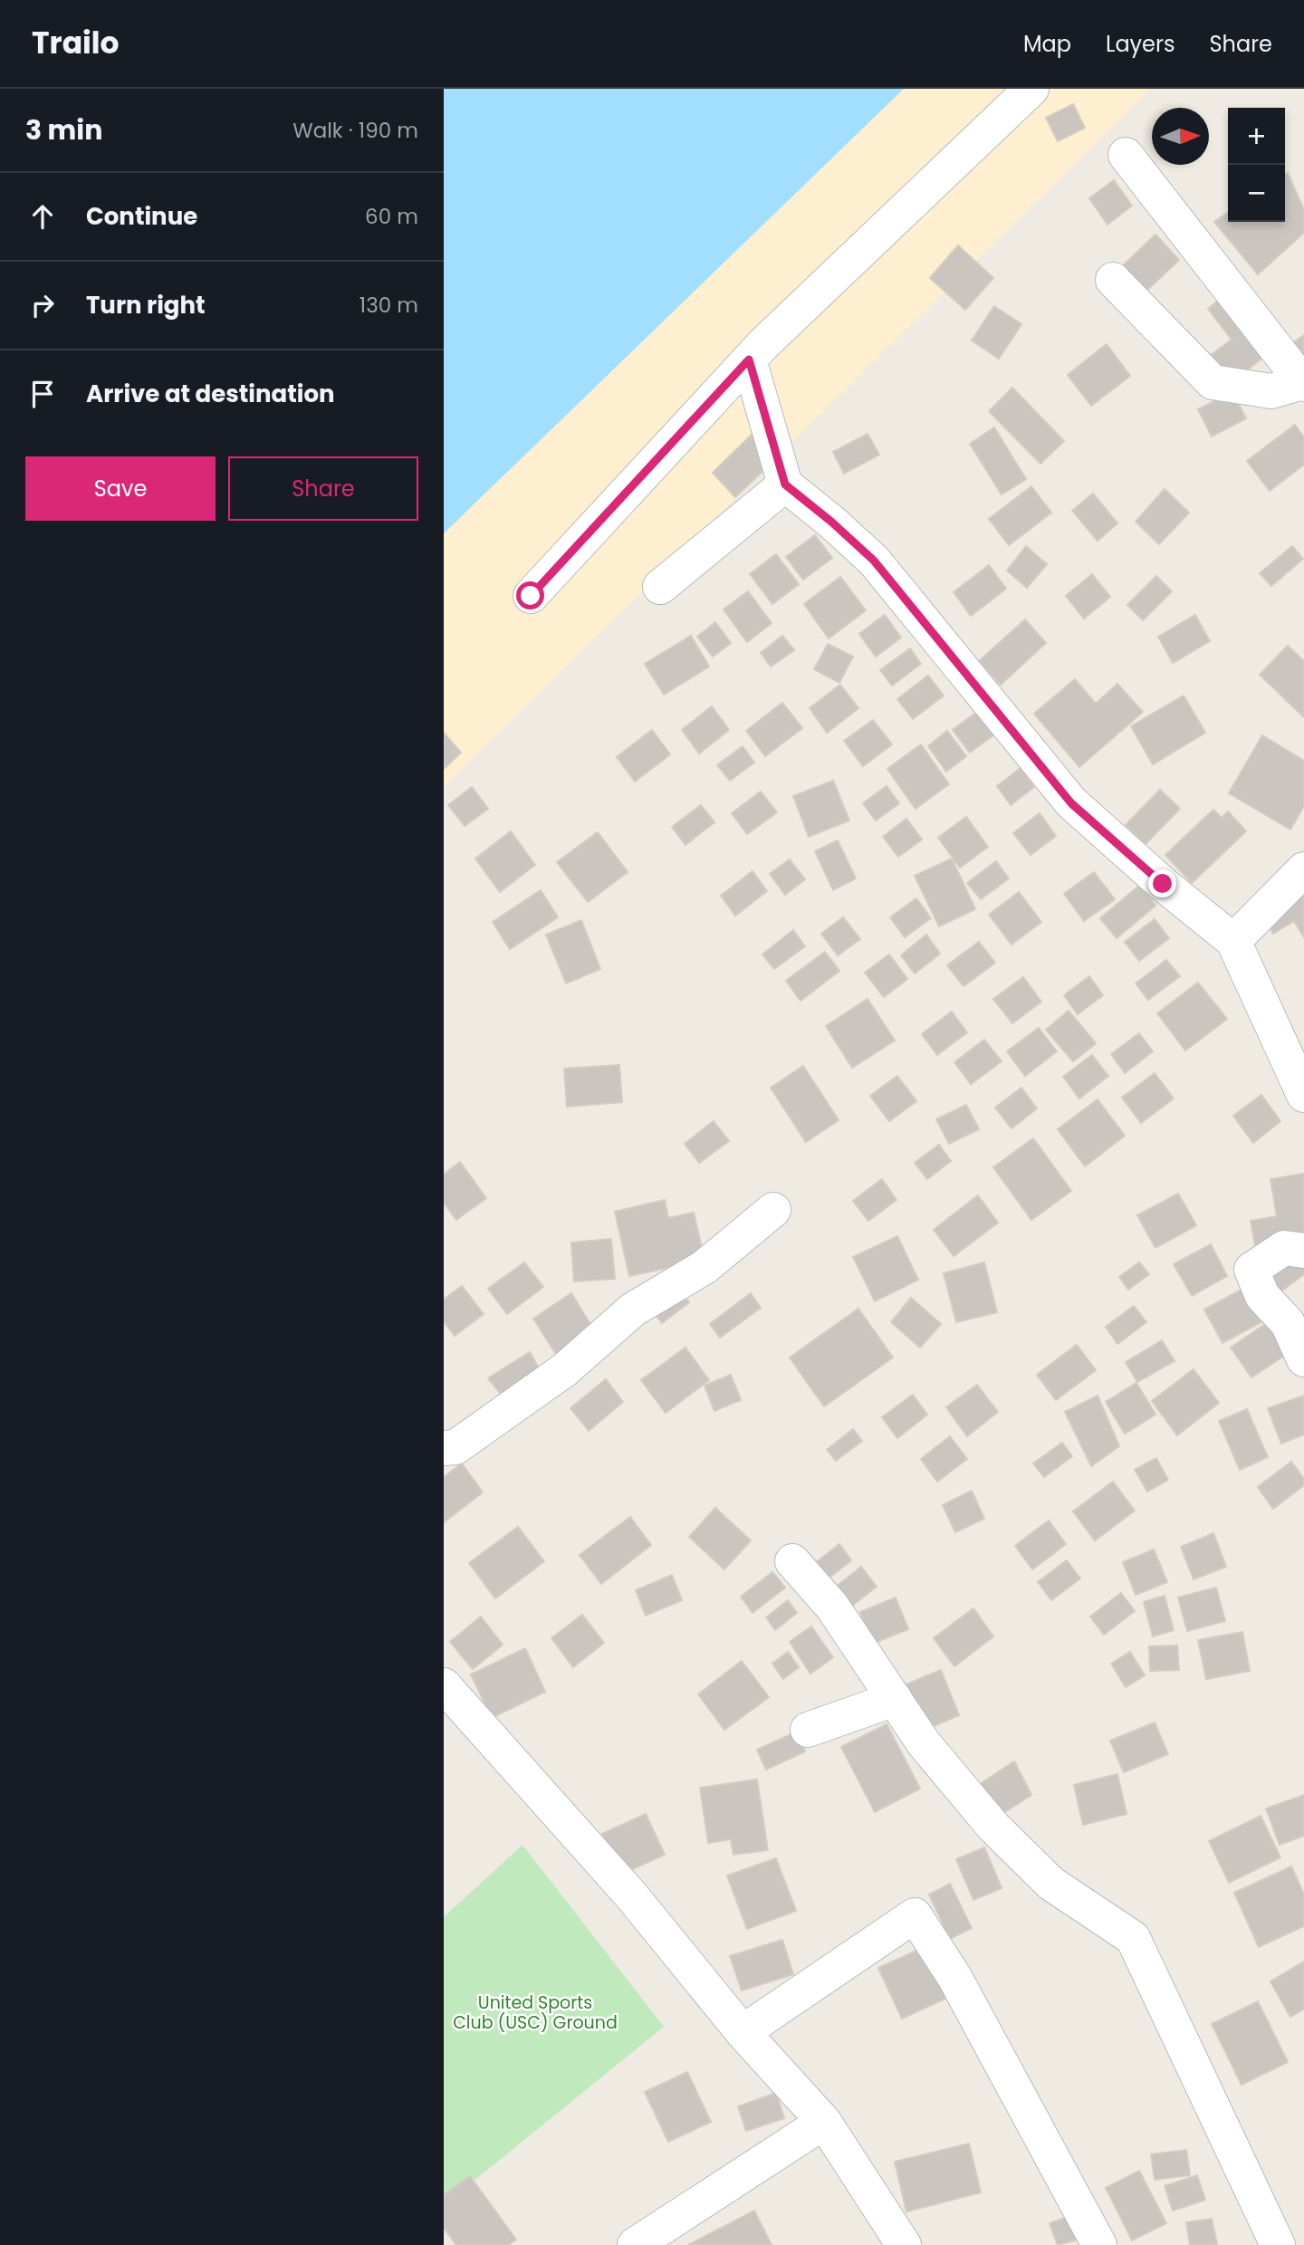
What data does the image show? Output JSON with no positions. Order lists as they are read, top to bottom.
{
  "parks": ["United Sports Club (USC) Ground"],
  "north": "right",
  "page": {
    "header": "Trailo",
    "nav": ["Map", "Layers", "Share"],
    "heading": ["3 min", "Walk · 190 m"],
    "map_buttons": ["+", "−"],
    "list": [
      ["Continue", "60 m"],
      ["Turn right", "130 m"],
      "Arrive at destination"
    ],
    "buttons": ["Save", "Share"]
  }
}
